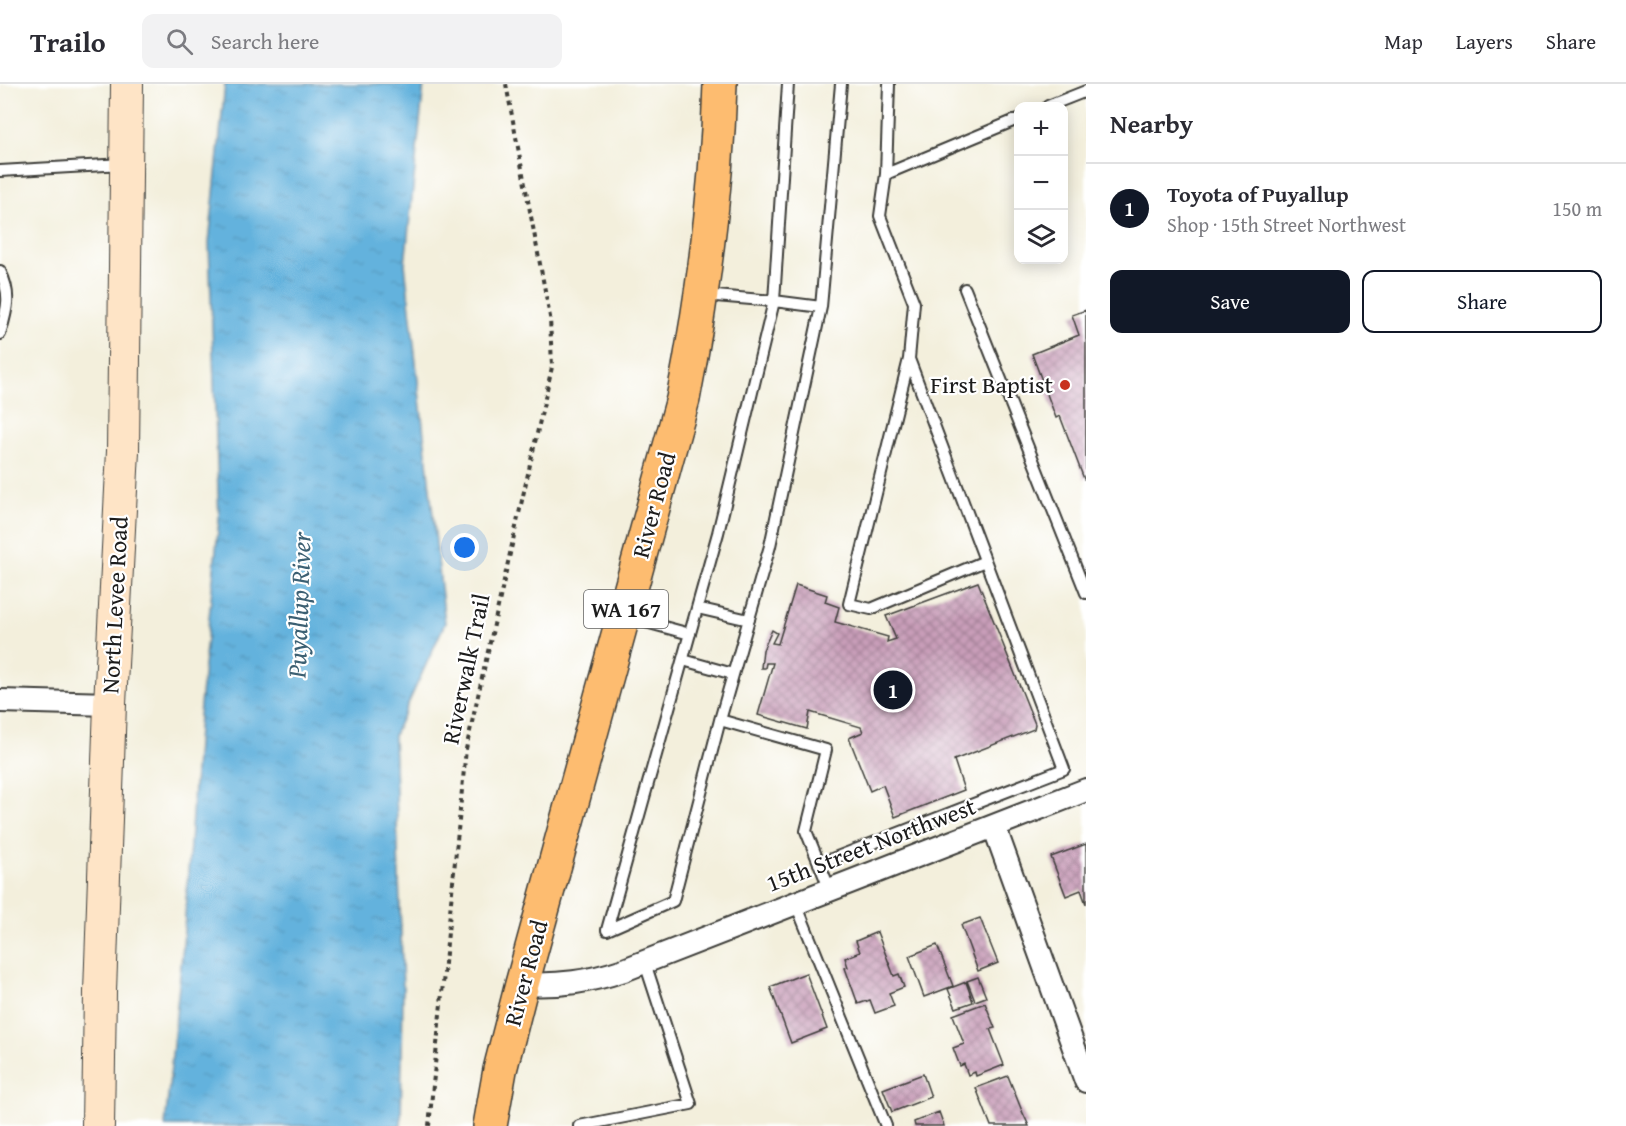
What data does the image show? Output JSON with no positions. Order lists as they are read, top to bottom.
{
  "streets": {
    "main road": ["River Road", "WA 167"],
    "street": ["North Levee Road", "15th Street Northwest"],
    "path": ["Riverwalk Trail"]
  },
  "crossings": [
    ["River Road", "15th Street Northwest"]
  ],
  "water": ["Puyallup River"],
  "places": ["First Baptist"],
  "page": {
    "header": "Trailo",
    "search": "Search here",
    "nav": ["Map", "Layers", "Share"],
    "heading": "Nearby",
    "map_buttons": ["+", "−"],
    "list": [
      {
        "mark": "1",
        "name": "Toyota of Puyallup",
        "note": "Shop · 15th Street Northwest",
        "value": "150 m"
      }
    ],
    "buttons": ["Save", "Share"],
    "pins": "1"
  }
}
